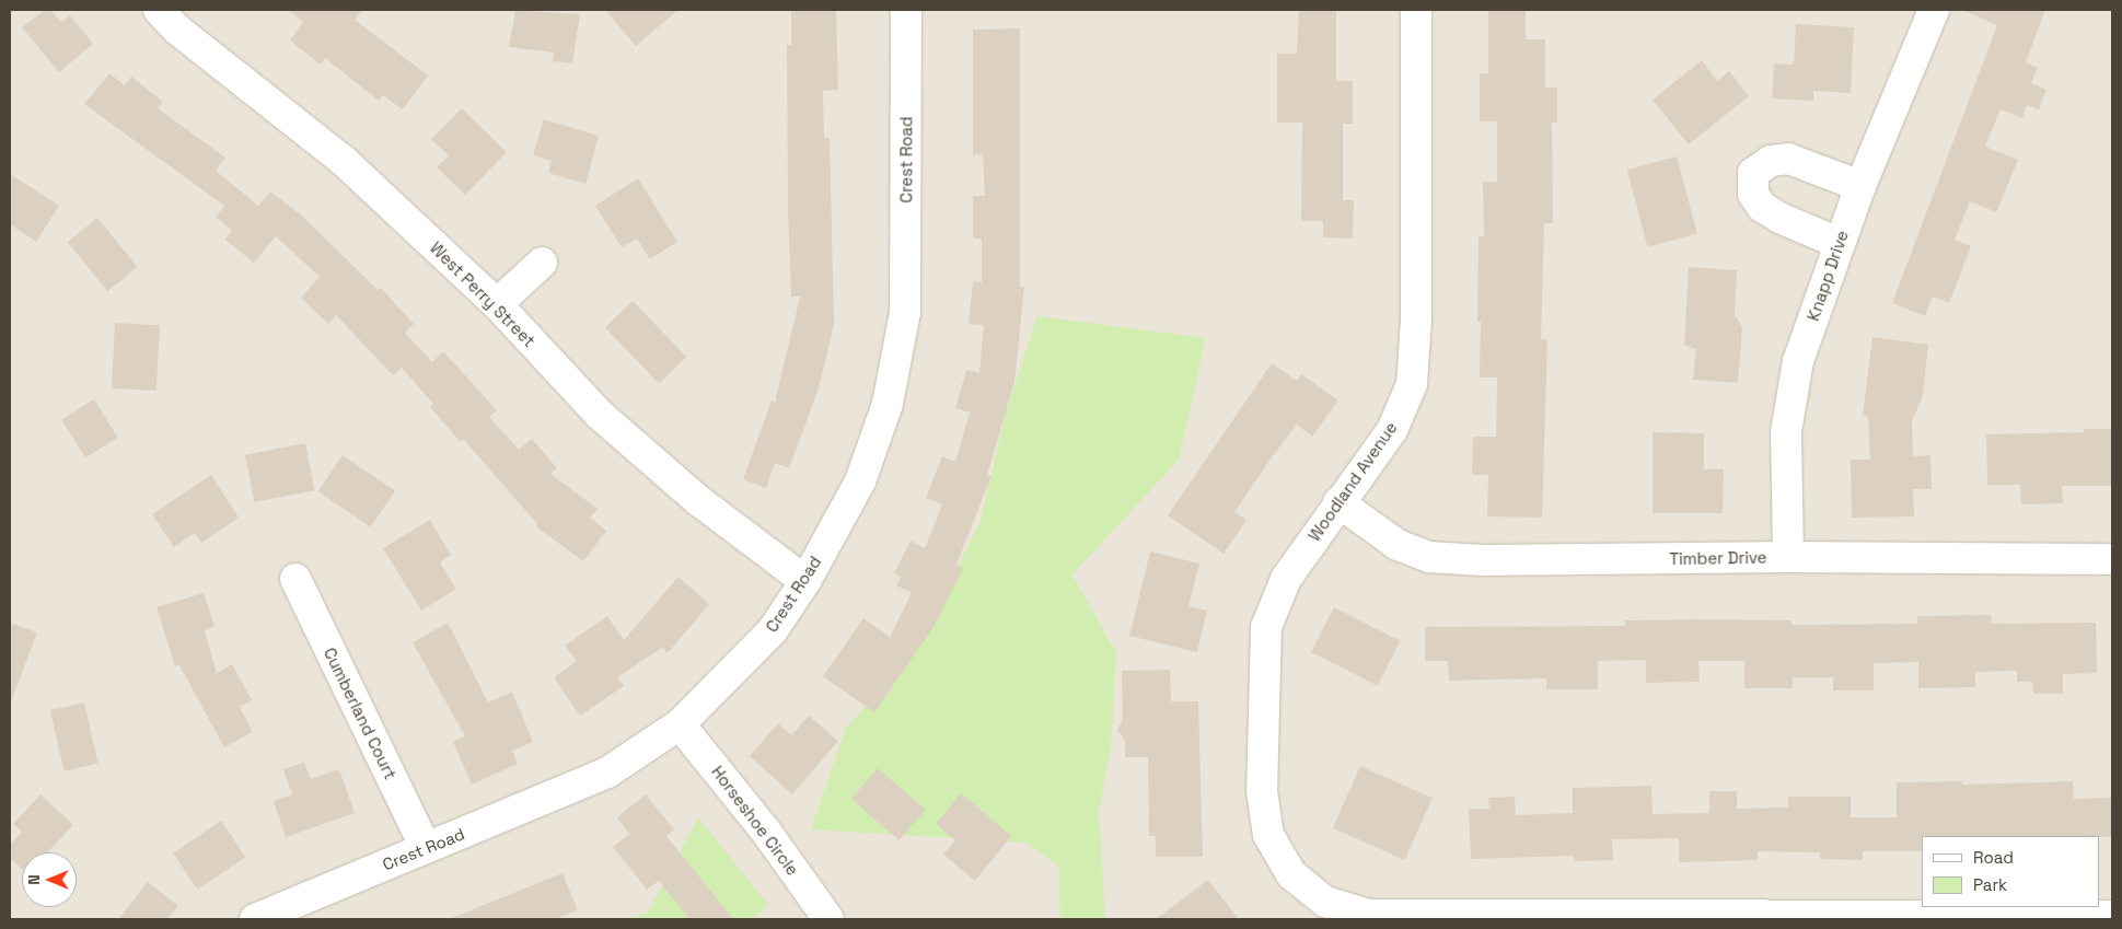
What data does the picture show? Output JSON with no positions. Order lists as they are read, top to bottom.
{
  "streets": {
    "street": [
      "Crest Road",
      "Knapp Drive",
      "West Perry Street",
      "Woodland Avenue",
      "Timber Drive",
      "Cumberland Court",
      "Horseshoe Circle"
    ]
  },
  "crossings": [
    ["Crest Road", "West Perry Street"],
    ["Crest Road", "Cumberland Court"],
    ["Crest Road", "Horseshoe Circle"],
    ["Knapp Drive", "Timber Drive"],
    ["Woodland Avenue", "Timber Drive"]
  ],
  "legend": ["Road", "Park"],
  "north": "left"
}
